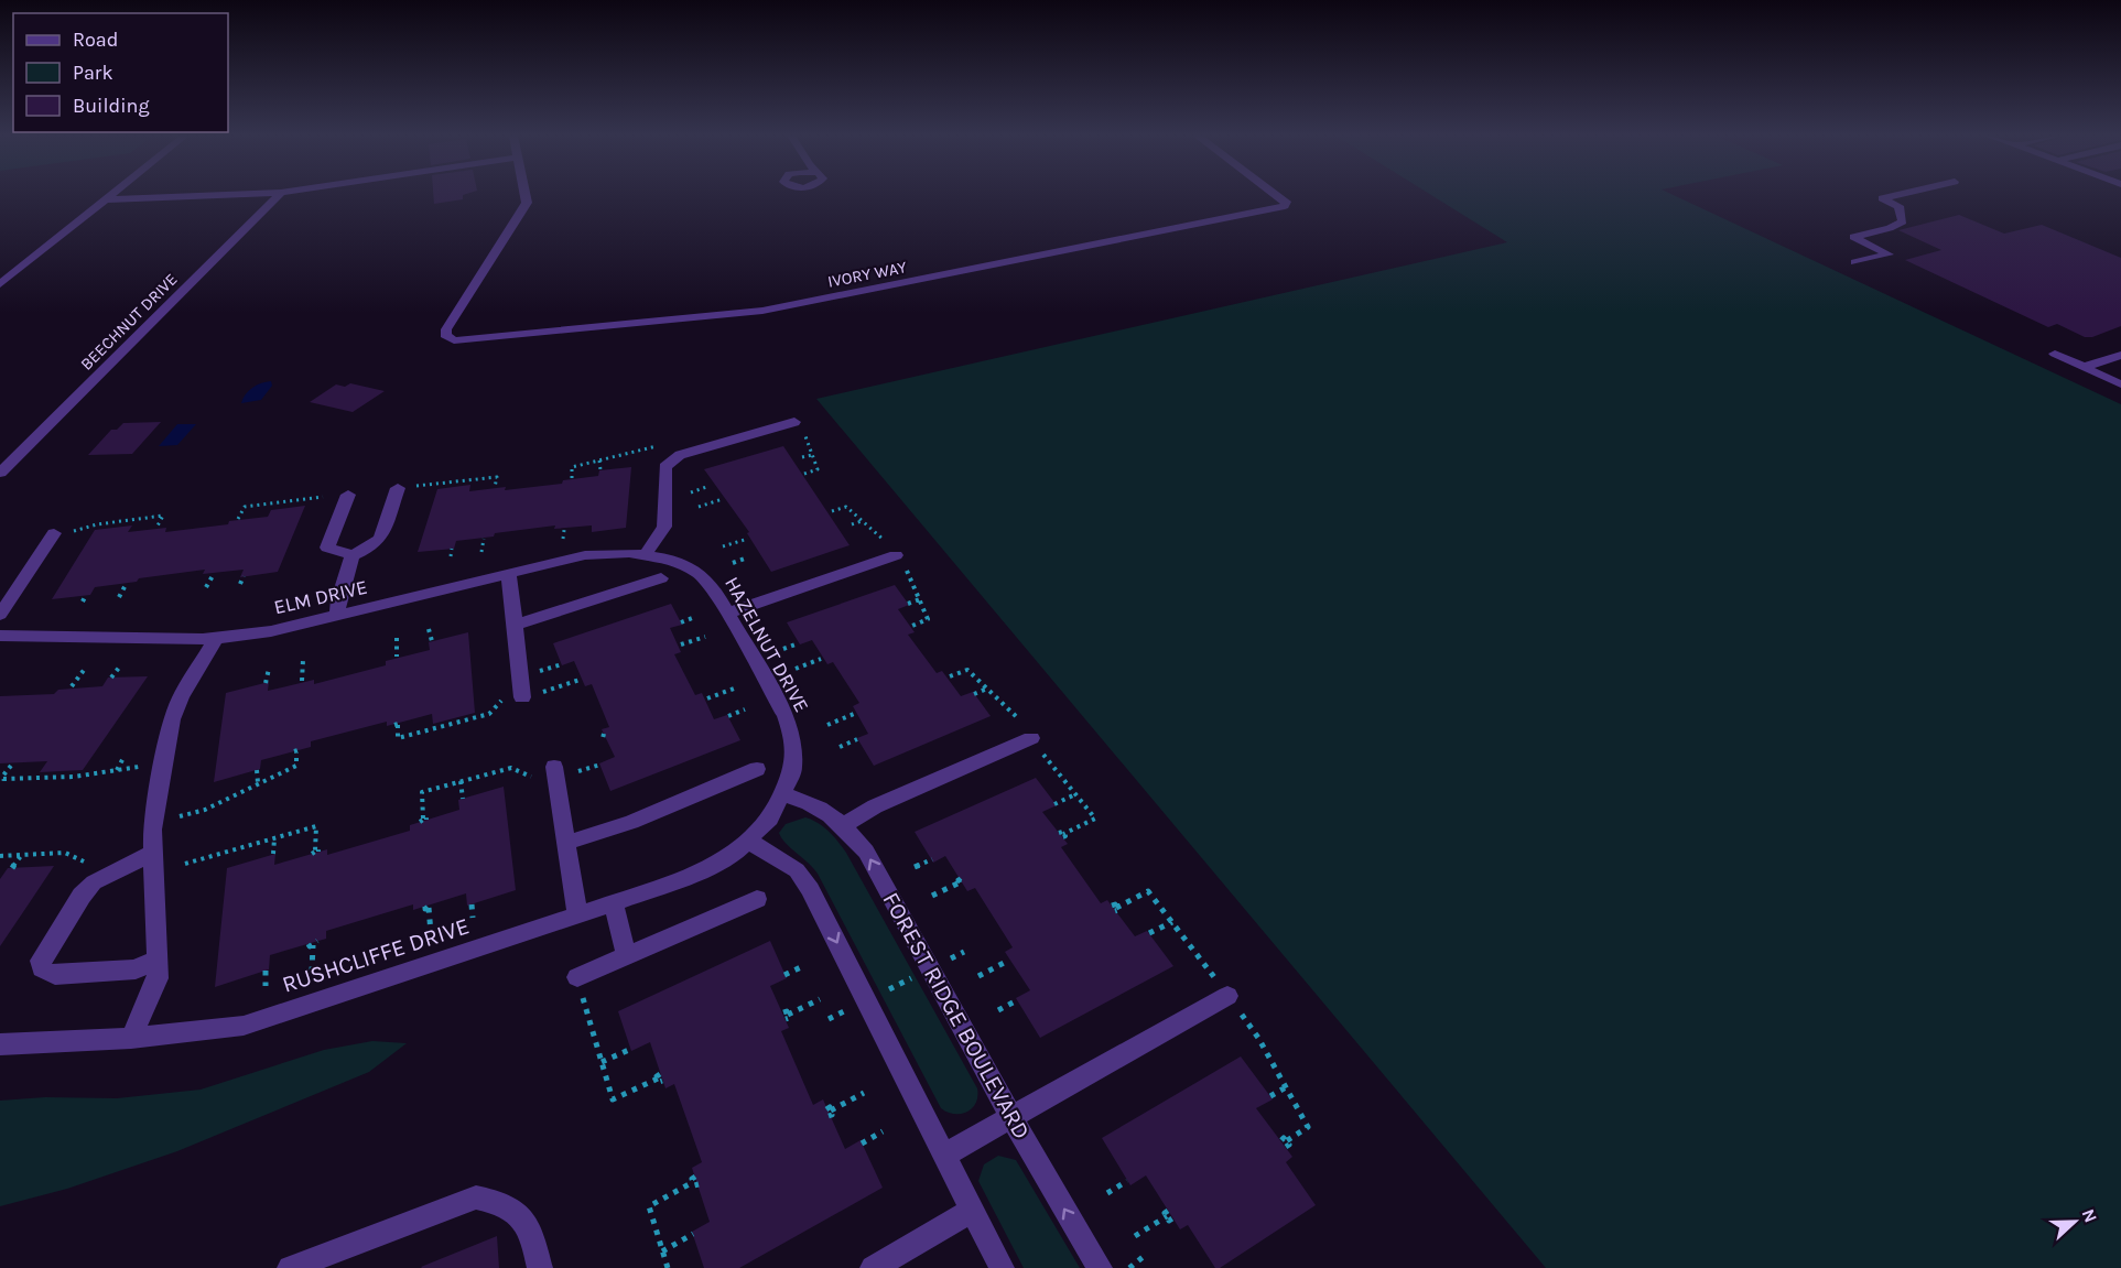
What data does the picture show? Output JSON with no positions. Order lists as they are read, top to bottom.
{
  "streets": {
    "street": [
      "IVORY WAY",
      "BEECHNUT DRIVE",
      "ELM DRIVE",
      "HAZELNUT DRIVE",
      "RUSHCLIFFE DRIVE",
      "FOREST RIDGE BOULEVARD"
    ]
  },
  "crossings": [
    ["ELM DRIVE", "HAZELNUT DRIVE"],
    ["HAZELNUT DRIVE", "RUSHCLIFFE DRIVE"],
    ["HAZELNUT DRIVE", "FOREST RIDGE BOULEVARD"]
  ],
  "legend": ["Road", "Park", "Building"],
  "north": "right"
}
